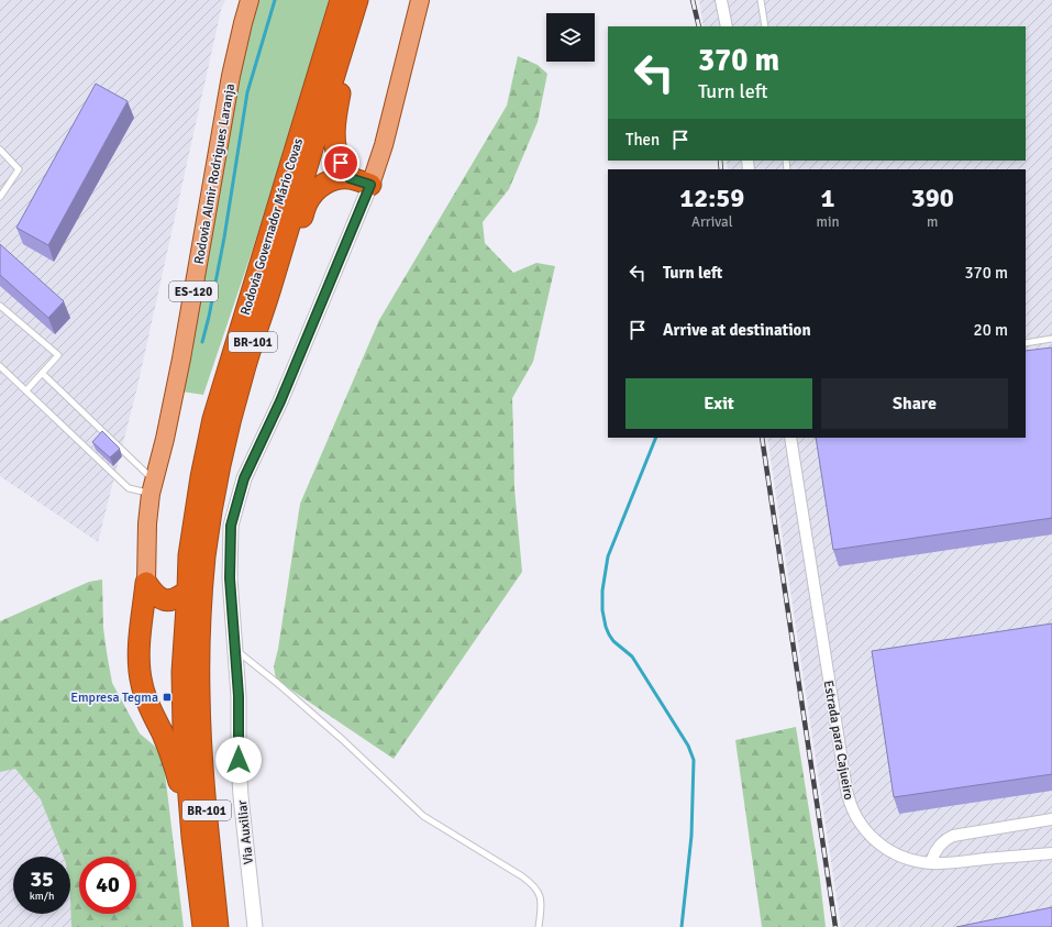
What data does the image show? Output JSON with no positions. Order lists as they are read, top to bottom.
{
  "streets": {
    "highway": ["Rodovia Governador Mário Covas", "BR-101"],
    "main road": ["Rodovia Almir Rodrigues Laranja", "ES-120"],
    "street": ["Estrada para Cajueiro", "Via Auxiliar"]
  },
  "places": {
    "transit": ["Empresa Tegma"]
  },
  "page": {
    "turn": ["370 m", "Turn left"],
    "then": "Then",
    "eta": [
      "12:59",
      "Arrival",
      "1",
      "min",
      "390",
      "m"
    ],
    "list": [
      {
        "name": "Turn left",
        "value": "370 m"
      },
      {
        "name": "Arrive at destination",
        "value": "20 m"
      }
    ],
    "buttons": ["Exit", "Share"],
    "speed": "35 km/h",
    "limit": "40"
  }
}
